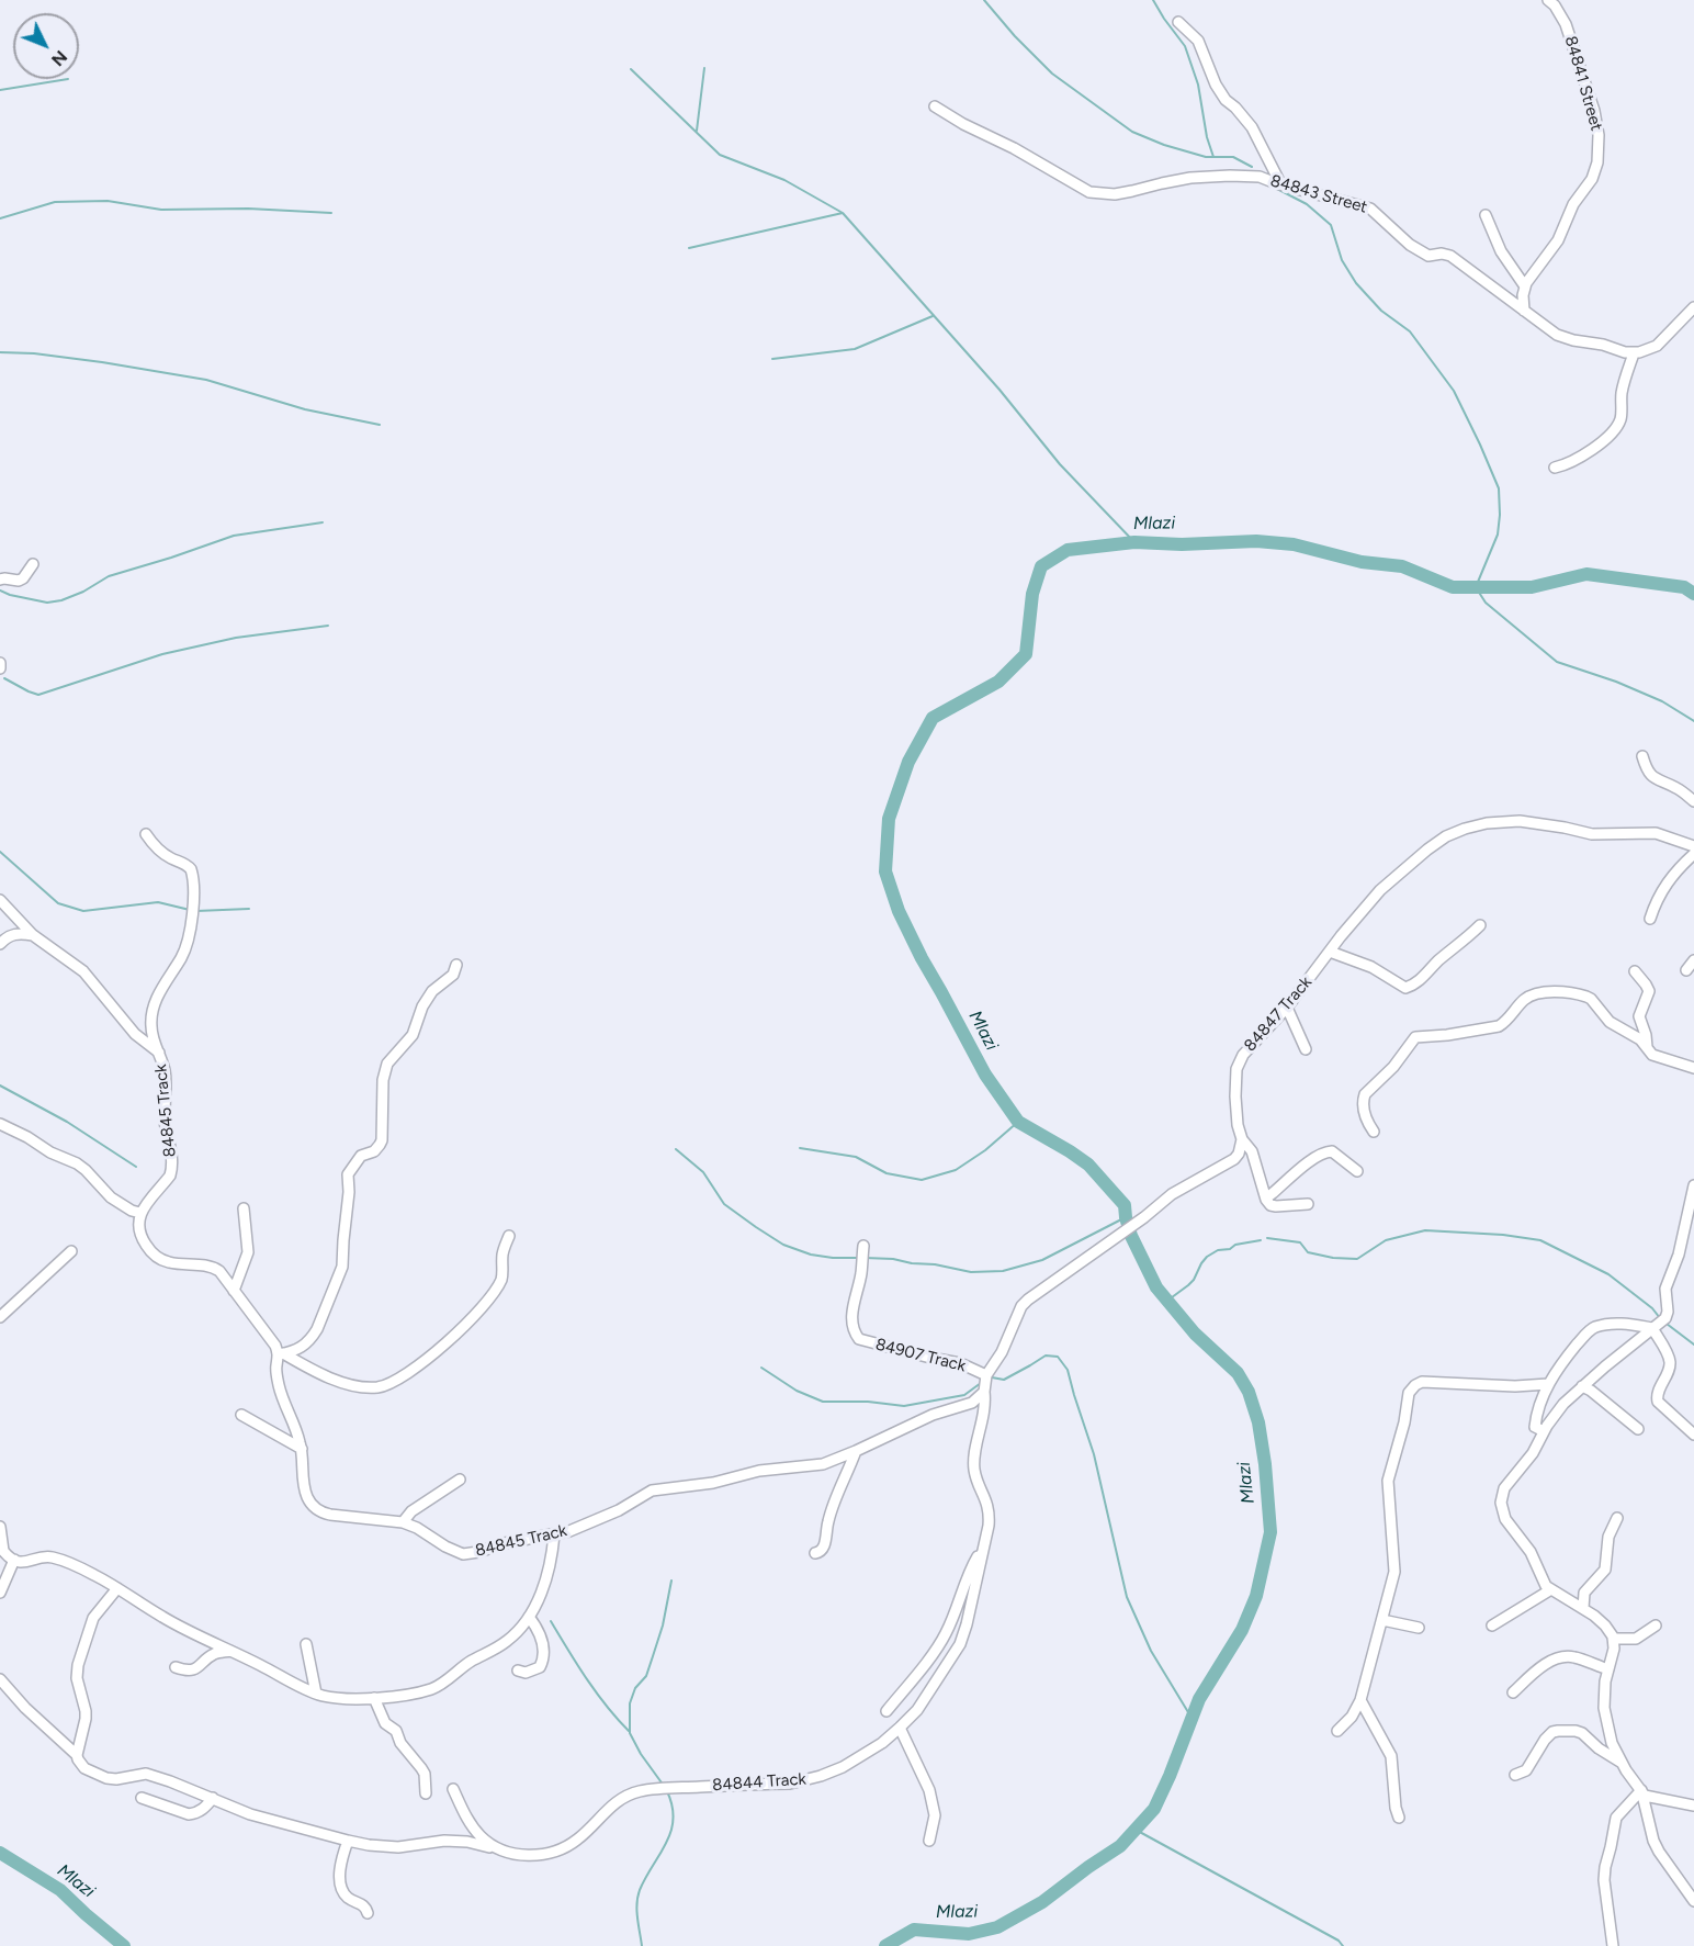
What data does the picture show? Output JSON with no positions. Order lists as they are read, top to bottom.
{
  "streets": {
    "street": [
      "84841 Street",
      "84843 Street",
      "84847 Track",
      "84845 Track",
      "84907 Track",
      "84844 Track"
    ]
  },
  "crossings": [
    ["84845 Track", "84844 Track"]
  ],
  "water": ["Mlazi"],
  "north": "bottom right"
}
